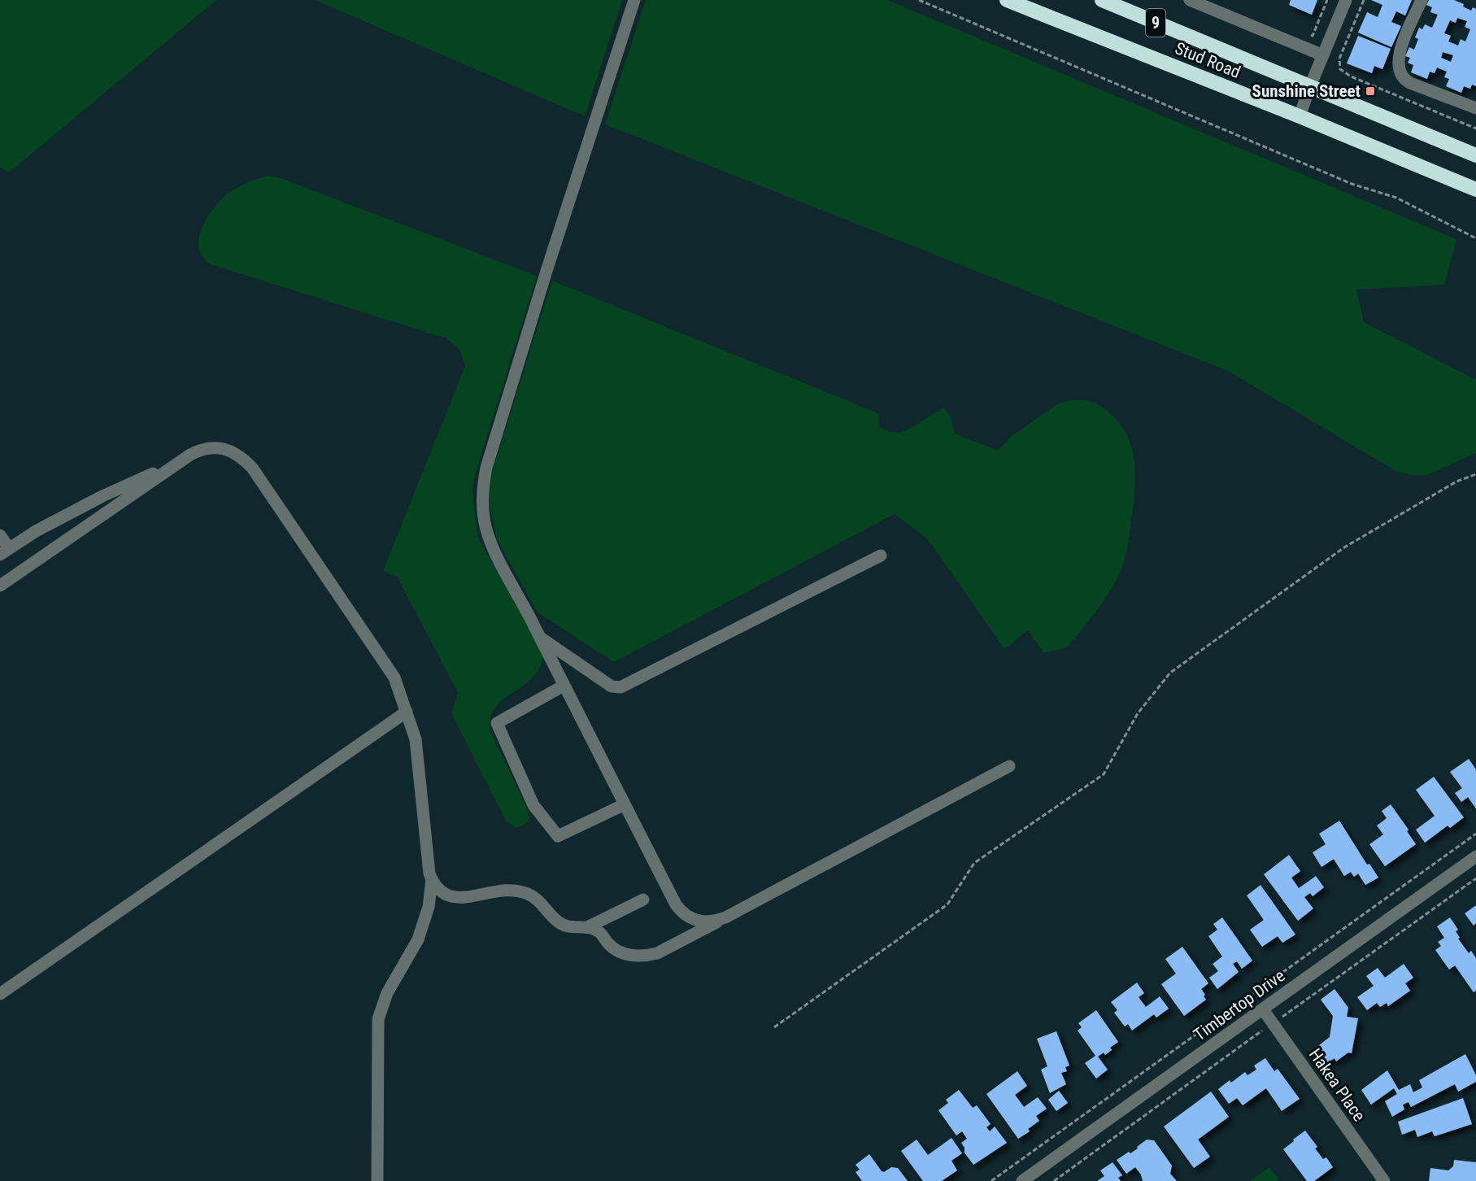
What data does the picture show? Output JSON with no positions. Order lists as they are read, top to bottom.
{
  "streets": {
    "highway": ["9", "Stud Road"],
    "street": ["Timbertop Drive", "Hakea Place"]
  },
  "crossings": [
    ["Timbertop Drive", "Hakea Place"]
  ],
  "places": {
    "transit": ["Sunshine Street"]
  }
}
